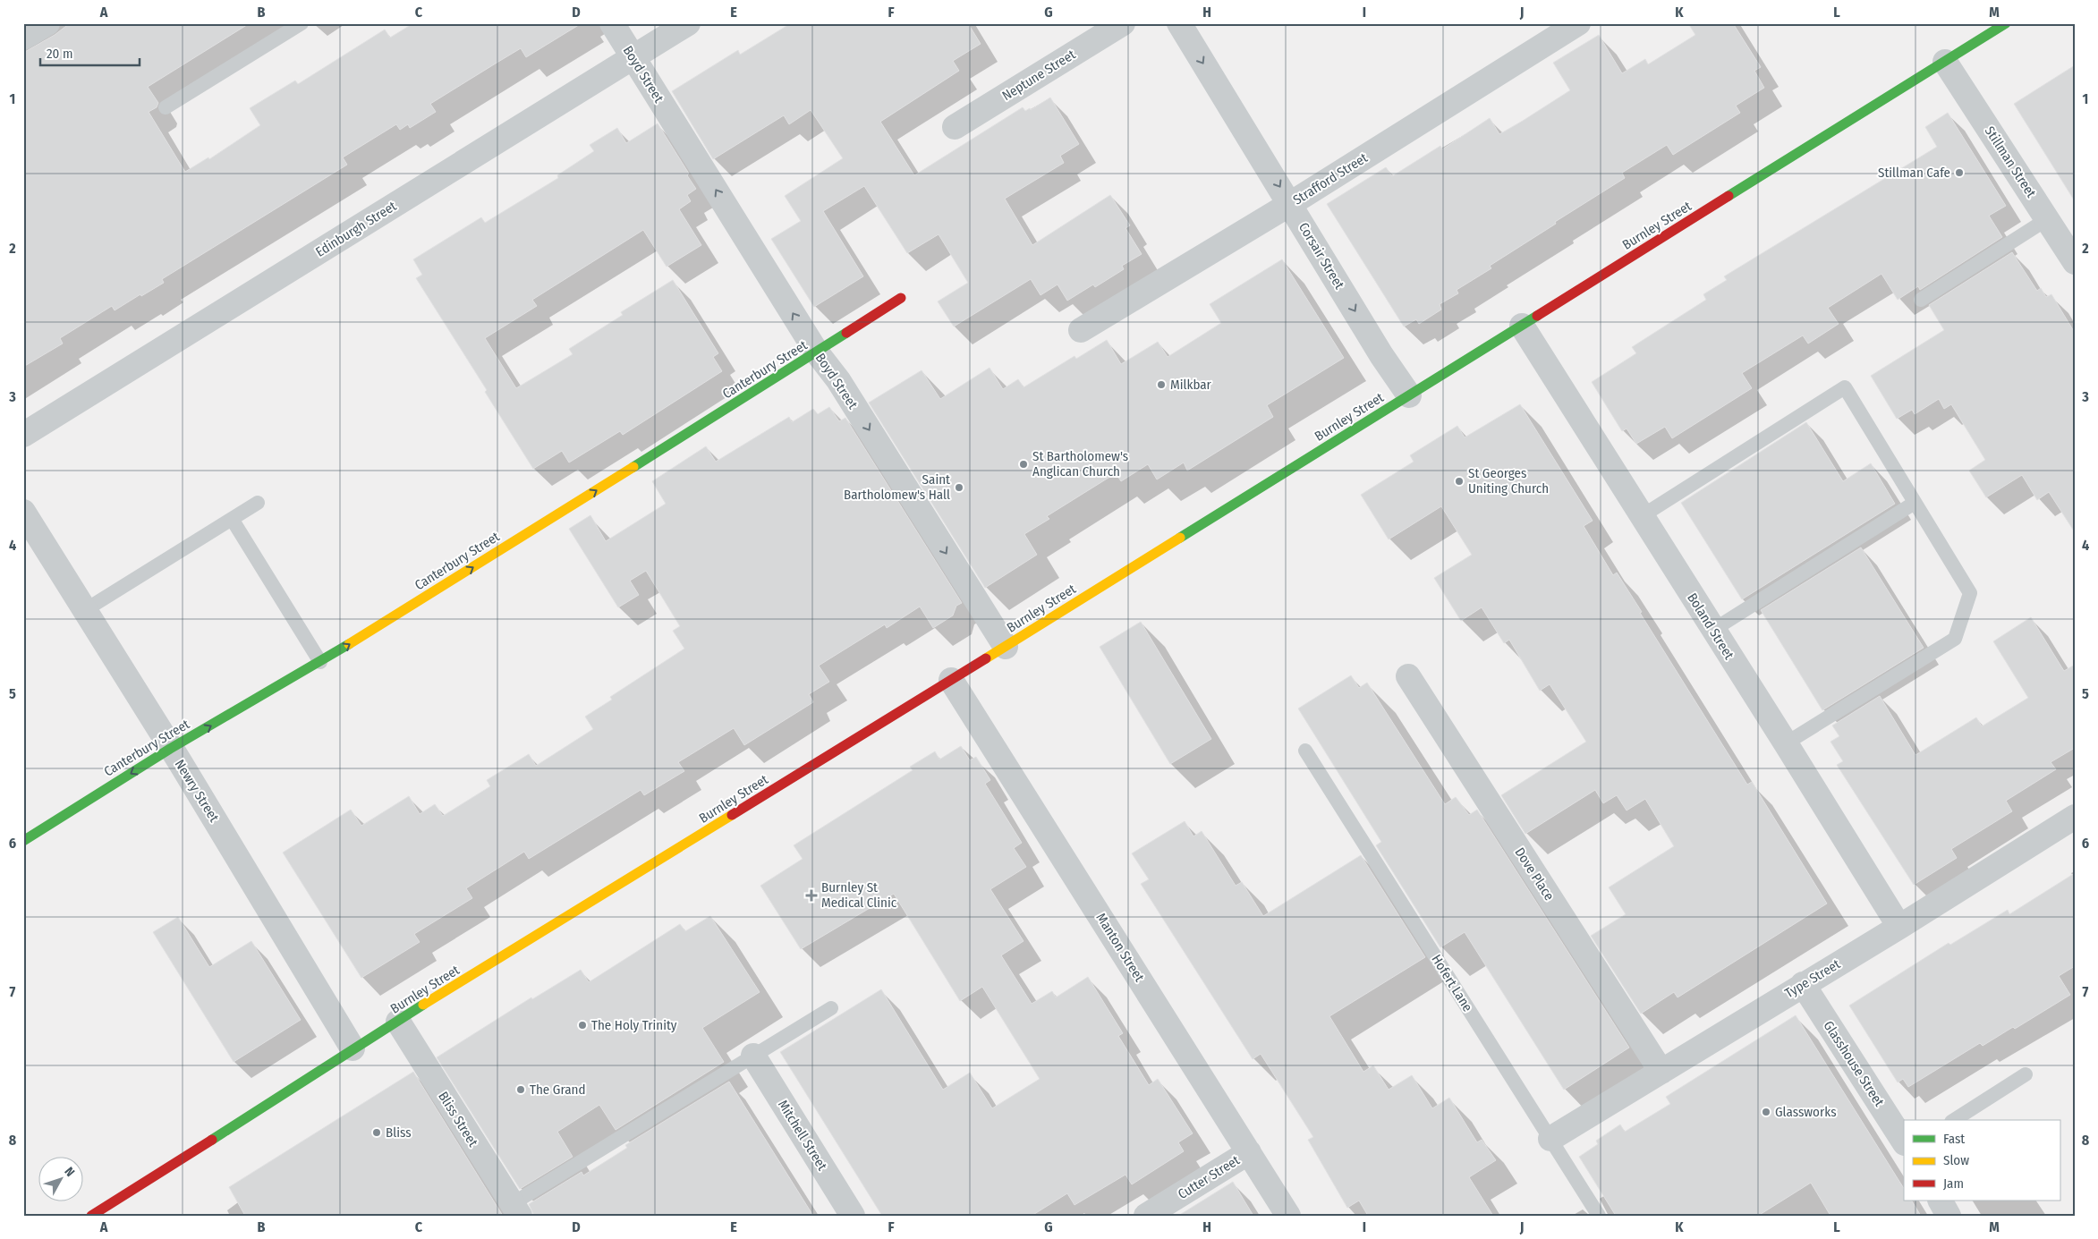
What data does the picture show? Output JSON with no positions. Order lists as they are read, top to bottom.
{
  "streets": {
    "main road": ["Burnley Street", "Canterbury Street"],
    "street": [
      "Boyd Street",
      "Neptune Street",
      "Stillman Street",
      "Strafford Street",
      "Edinburgh Street",
      "Corsair Street",
      "Boland Street",
      "Newry Street",
      "Dove Place",
      "Manton Street",
      "Type Street",
      "Glasshouse Street",
      "Bliss Street",
      "Mitchell Street",
      "Cutter Street"
    ],
    "lane": ["Hofert Lane"]
  },
  "crossings": [
    ["Boyd Street", "Burnley Street"],
    ["Boyd Street", "Edinburgh Street"],
    ["Boyd Street", "Canterbury Street"],
    ["Stillman Street", "Burnley Street"],
    ["Strafford Street", "Corsair Street"],
    ["Burnley Street", "Corsair Street"],
    ["Burnley Street", "Boland Street"],
    ["Burnley Street", "Newry Street"],
    ["Burnley Street", "Manton Street"],
    ["Burnley Street", "Bliss Street"],
    ["Canterbury Street", "Newry Street"],
    ["Boland Street", "Type Street"],
    ["Dove Place", "Type Street"],
    ["Manton Street", "Cutter Street"],
    ["Type Street", "Hofert Lane"],
    ["Type Street", "Glasshouse Street"]
  ],
  "one_way": ["Corsair Street"],
  "places": {
    "other": [
      "Stillman Cafe",
      "Milkbar",
      "St Bartholomew's Anglican Church",
      "St Georges Uniting Church",
      "Saint Bartholomew's Hall",
      "The Holy Trinity",
      "The Grand",
      "Glassworks",
      "Bliss"
    ],
    "health": ["Burnley St Medical Clinic"]
  },
  "legend": ["Fast", "Slow", "Jam"],
  "scale_bar": "20 m",
  "north": "top right",
  "grid": {
    "columns": [
      "A",
      "B",
      "C",
      "D",
      "E",
      "F",
      "G",
      "H",
      "I",
      "J",
      "K",
      "L",
      "M"
    ],
    "rows": [
      "1",
      "2",
      "3",
      "4",
      "5",
      "6",
      "7",
      "8"
    ]
  }
}
